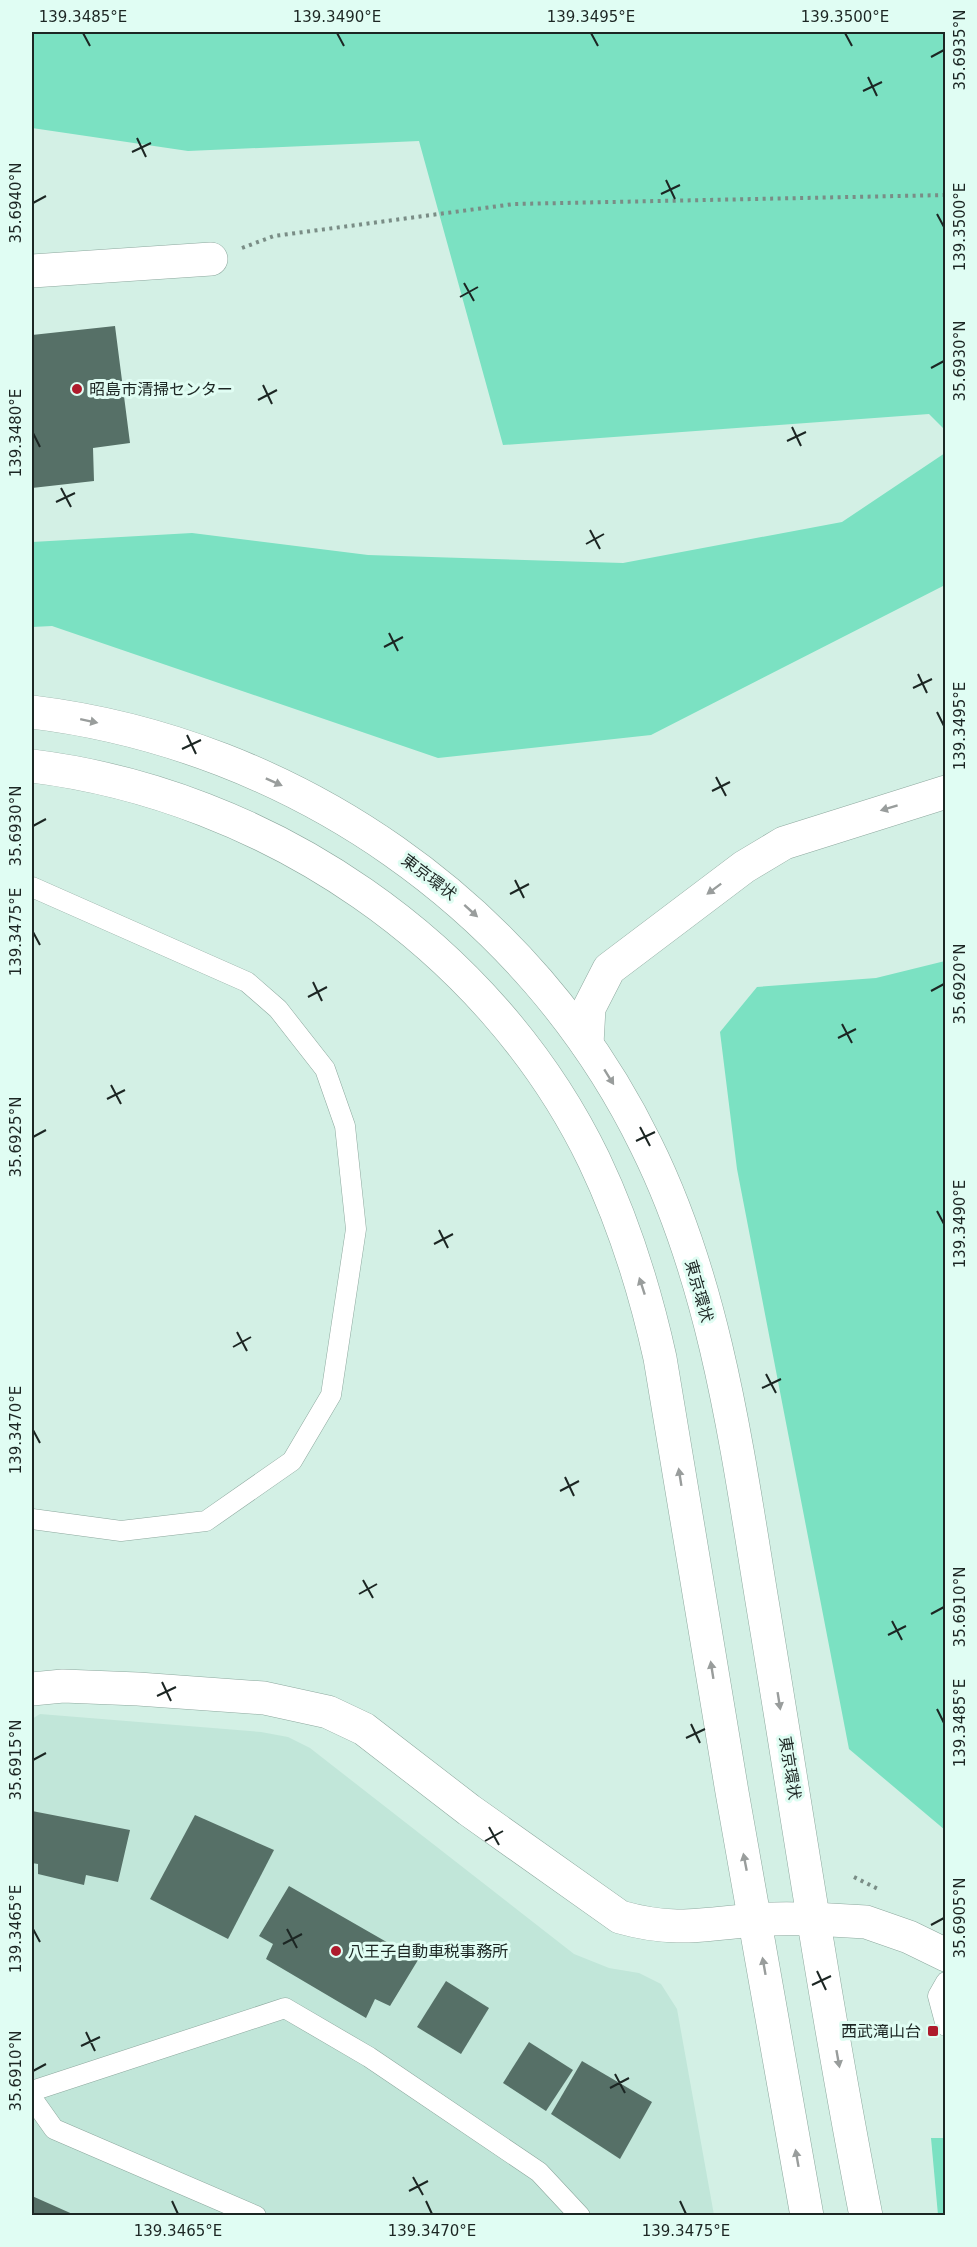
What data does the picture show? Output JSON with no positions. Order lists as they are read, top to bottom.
{
  "streets": {
    "main road": ["東京環状"]
  },
  "places": {
    "other": ["昭島市清掃センター", "八王子自動車税事務所"],
    "transit": ["西武滝山台"]
  },
  "coordinates": [
    "139.3485°E",
    "139.3490°E",
    "139.3495°E",
    "139.3500°E",
    "35.6935°N",
    "35.6940°N",
    "35.6930°N",
    "139.3480°E",
    "139.3475°E",
    "35.6920°N",
    "35.6925°N",
    "139.3470°E",
    "35.6910°N",
    "35.6915°N",
    "35.6905°N",
    "139.3465°E"
  ]
}
